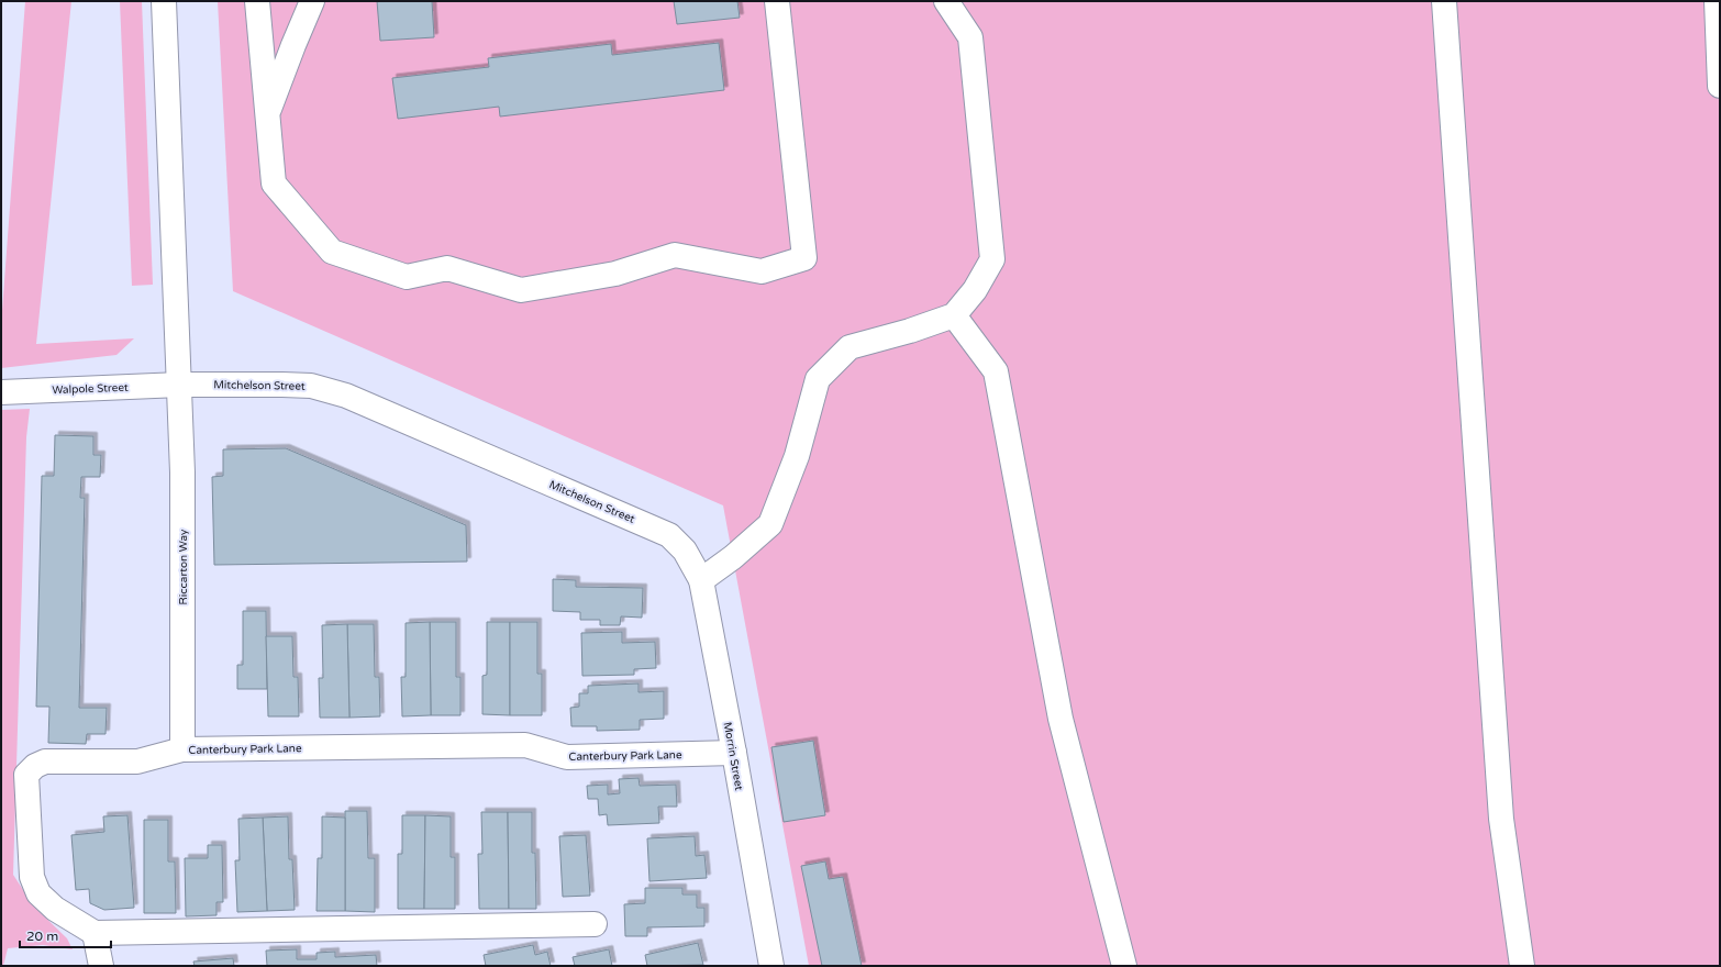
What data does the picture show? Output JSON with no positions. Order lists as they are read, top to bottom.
{
  "streets": {
    "street": [
      "Mitchelson Street",
      "Walpole Street",
      "Riccarton Way",
      "Canterbury Park Lane",
      "Morrin Street"
    ]
  },
  "crossings": [
    ["Mitchelson Street", "Walpole Street"],
    ["Mitchelson Street", "Riccarton Way"],
    ["Mitchelson Street", "Morrin Street"],
    ["Walpole Street", "Riccarton Way"],
    ["Riccarton Way", "Canterbury Park Lane"],
    ["Canterbury Park Lane", "Morrin Street"]
  ],
  "scale_bar": "20 m"
}
